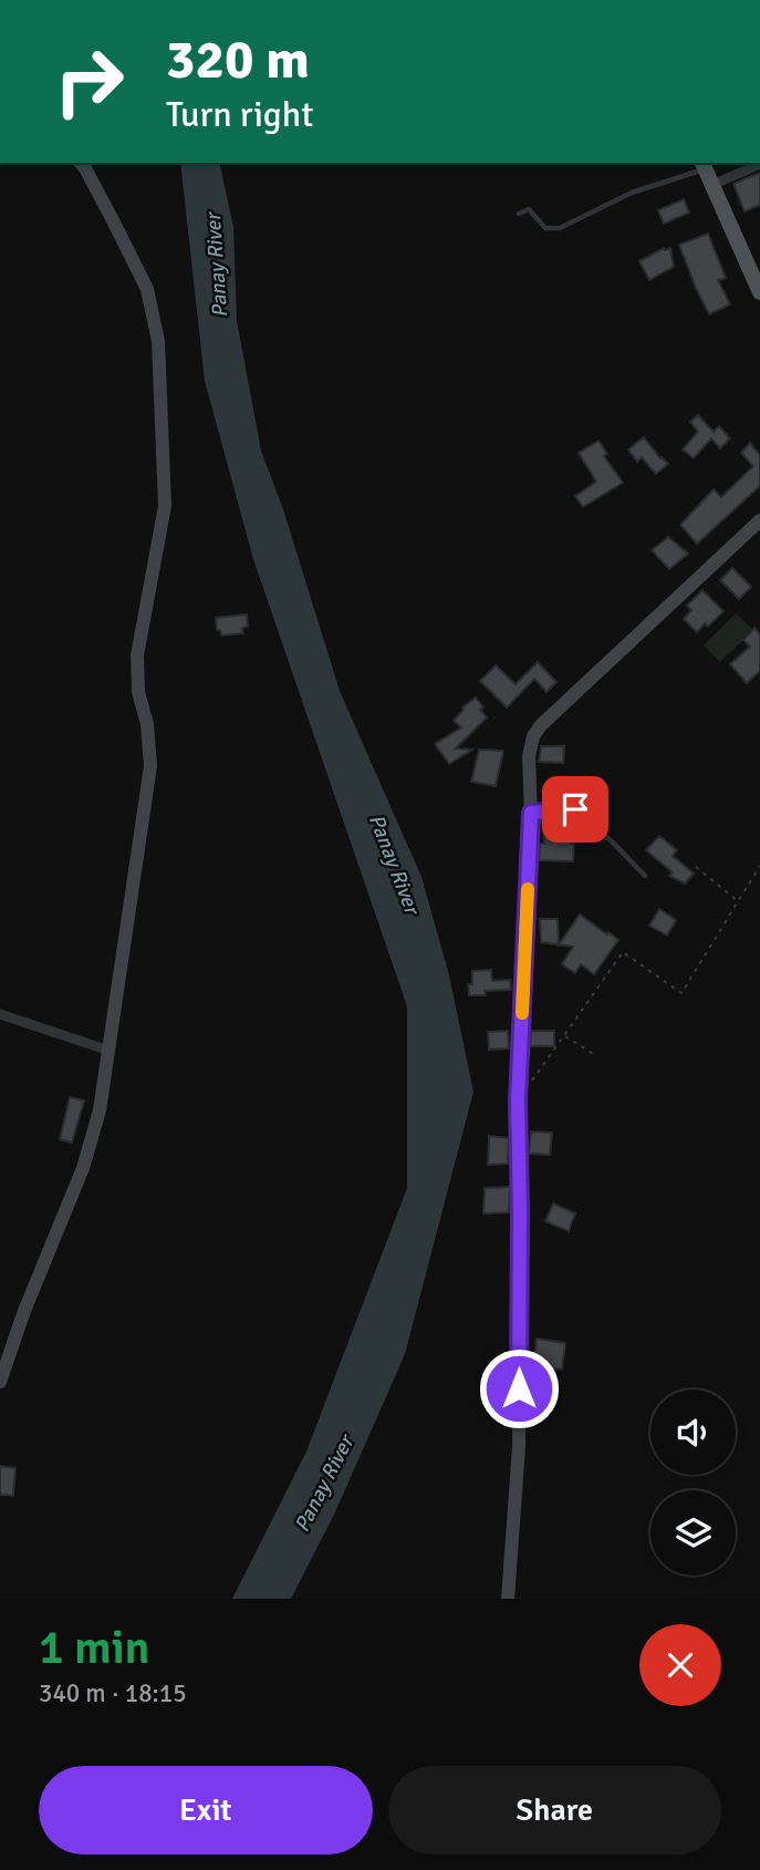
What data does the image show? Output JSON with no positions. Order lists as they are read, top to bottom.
{
  "water": ["Panay River"],
  "page": {
    "turn": ["320 m", "Turn right"],
    "heading": ["1 min", "340 m · 18:15"],
    "buttons": ["Exit", "Share"]
  }
}
